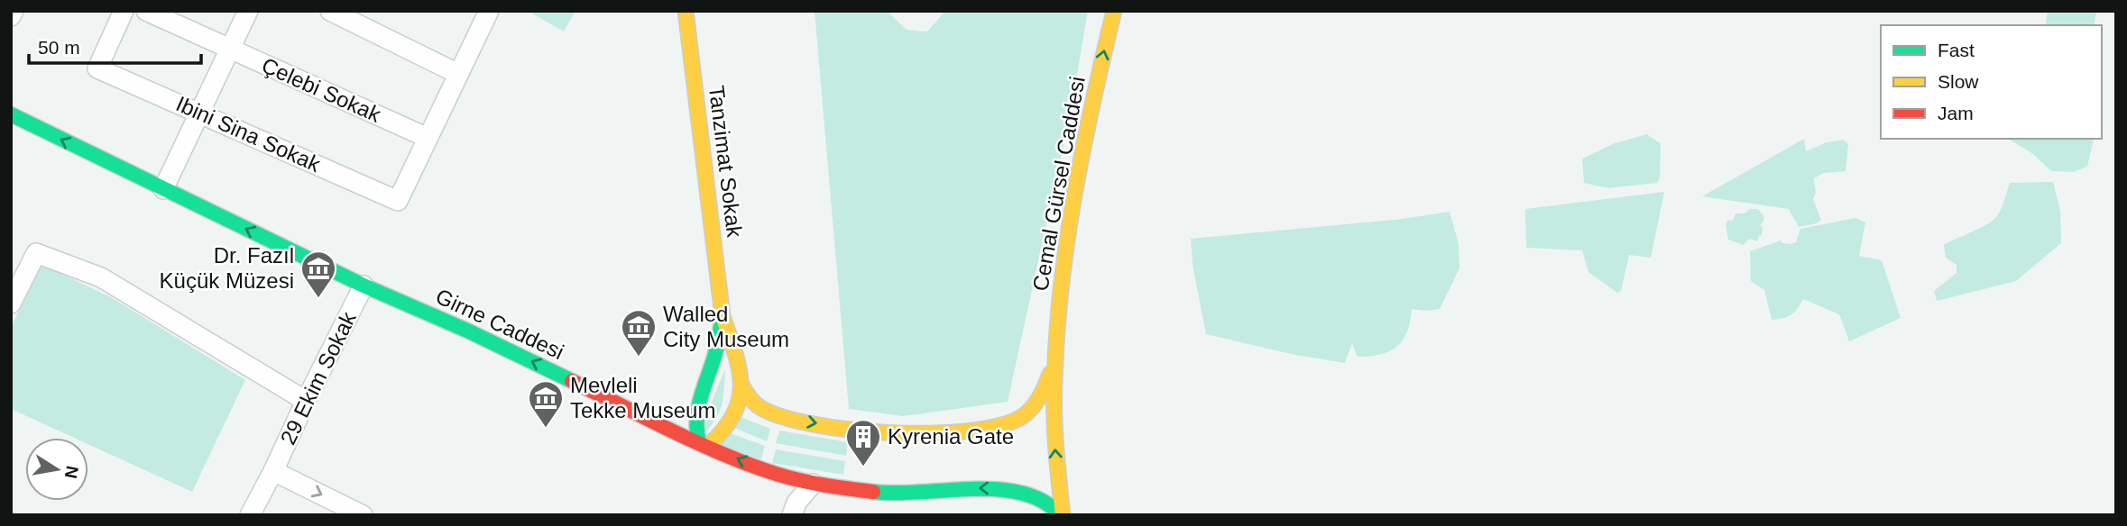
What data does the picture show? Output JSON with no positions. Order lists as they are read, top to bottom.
{
  "streets": {
    "street": [
      "Çelebi Sokak",
      "Ibini Sina Sokak",
      "Tanzimat Sokak",
      "Cemal Gürsel Caddesi",
      "Girne Caddesi",
      "29 Ekim Sokak"
    ]
  },
  "crossings": [
    ["Çelebi Sokak", "Ibini Sina Sokak"],
    ["Tanzimat Sokak", "Girne Caddesi"],
    ["Cemal Gürsel Caddesi", "Girne Caddesi"],
    ["Girne Caddesi", "29 Ekim Sokak"]
  ],
  "one_way": ["Cemal Gürsel Caddesi", "Girne Caddesi"],
  "places": {
    "museum": ["Dr. Fazıl Küçük Müzesi", "Walled City Museum", "Mevleli Tekke Museum"],
    "building": ["Kyrenia Gate"]
  },
  "legend": ["Fast", "Slow", "Jam"],
  "scale_bar": "50 m",
  "north": "right"
}
